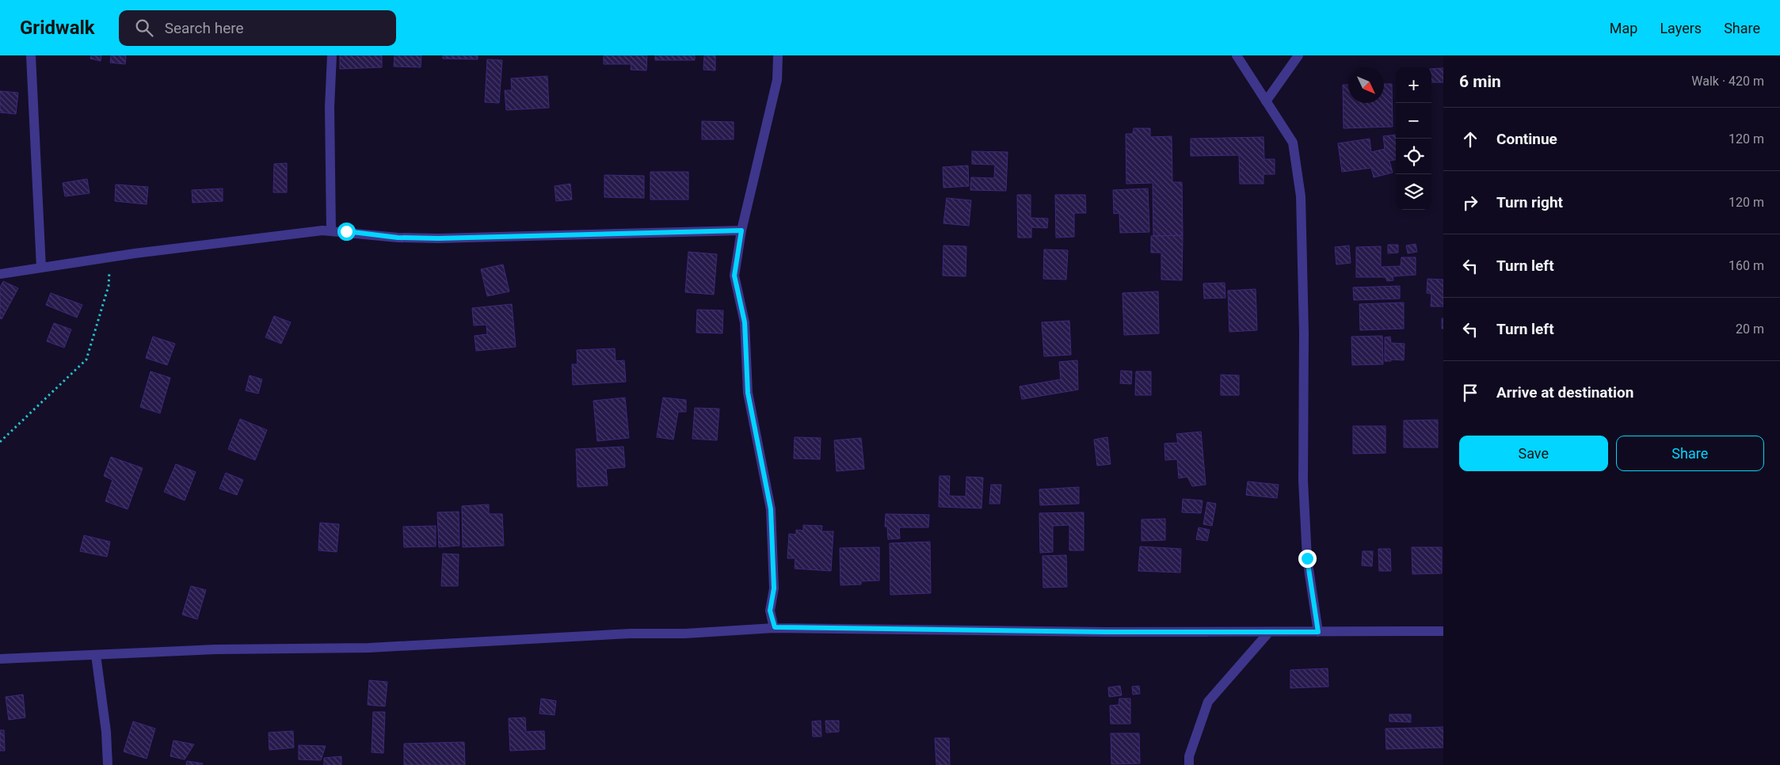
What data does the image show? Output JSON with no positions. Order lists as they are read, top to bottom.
{
  "north": "bottom right",
  "page": {
    "header": "Gridwalk",
    "search": "Search here",
    "nav": ["Map", "Layers", "Share"],
    "heading": ["6 min", "Walk · 420 m"],
    "map_buttons": ["+", "−"],
    "list": [
      ["Continue", "120 m"],
      ["Turn right", "120 m"],
      ["Turn left", "160 m"],
      ["Turn left", "20 m"],
      "Arrive at destination"
    ],
    "buttons": ["Save", "Share"]
  }
}
